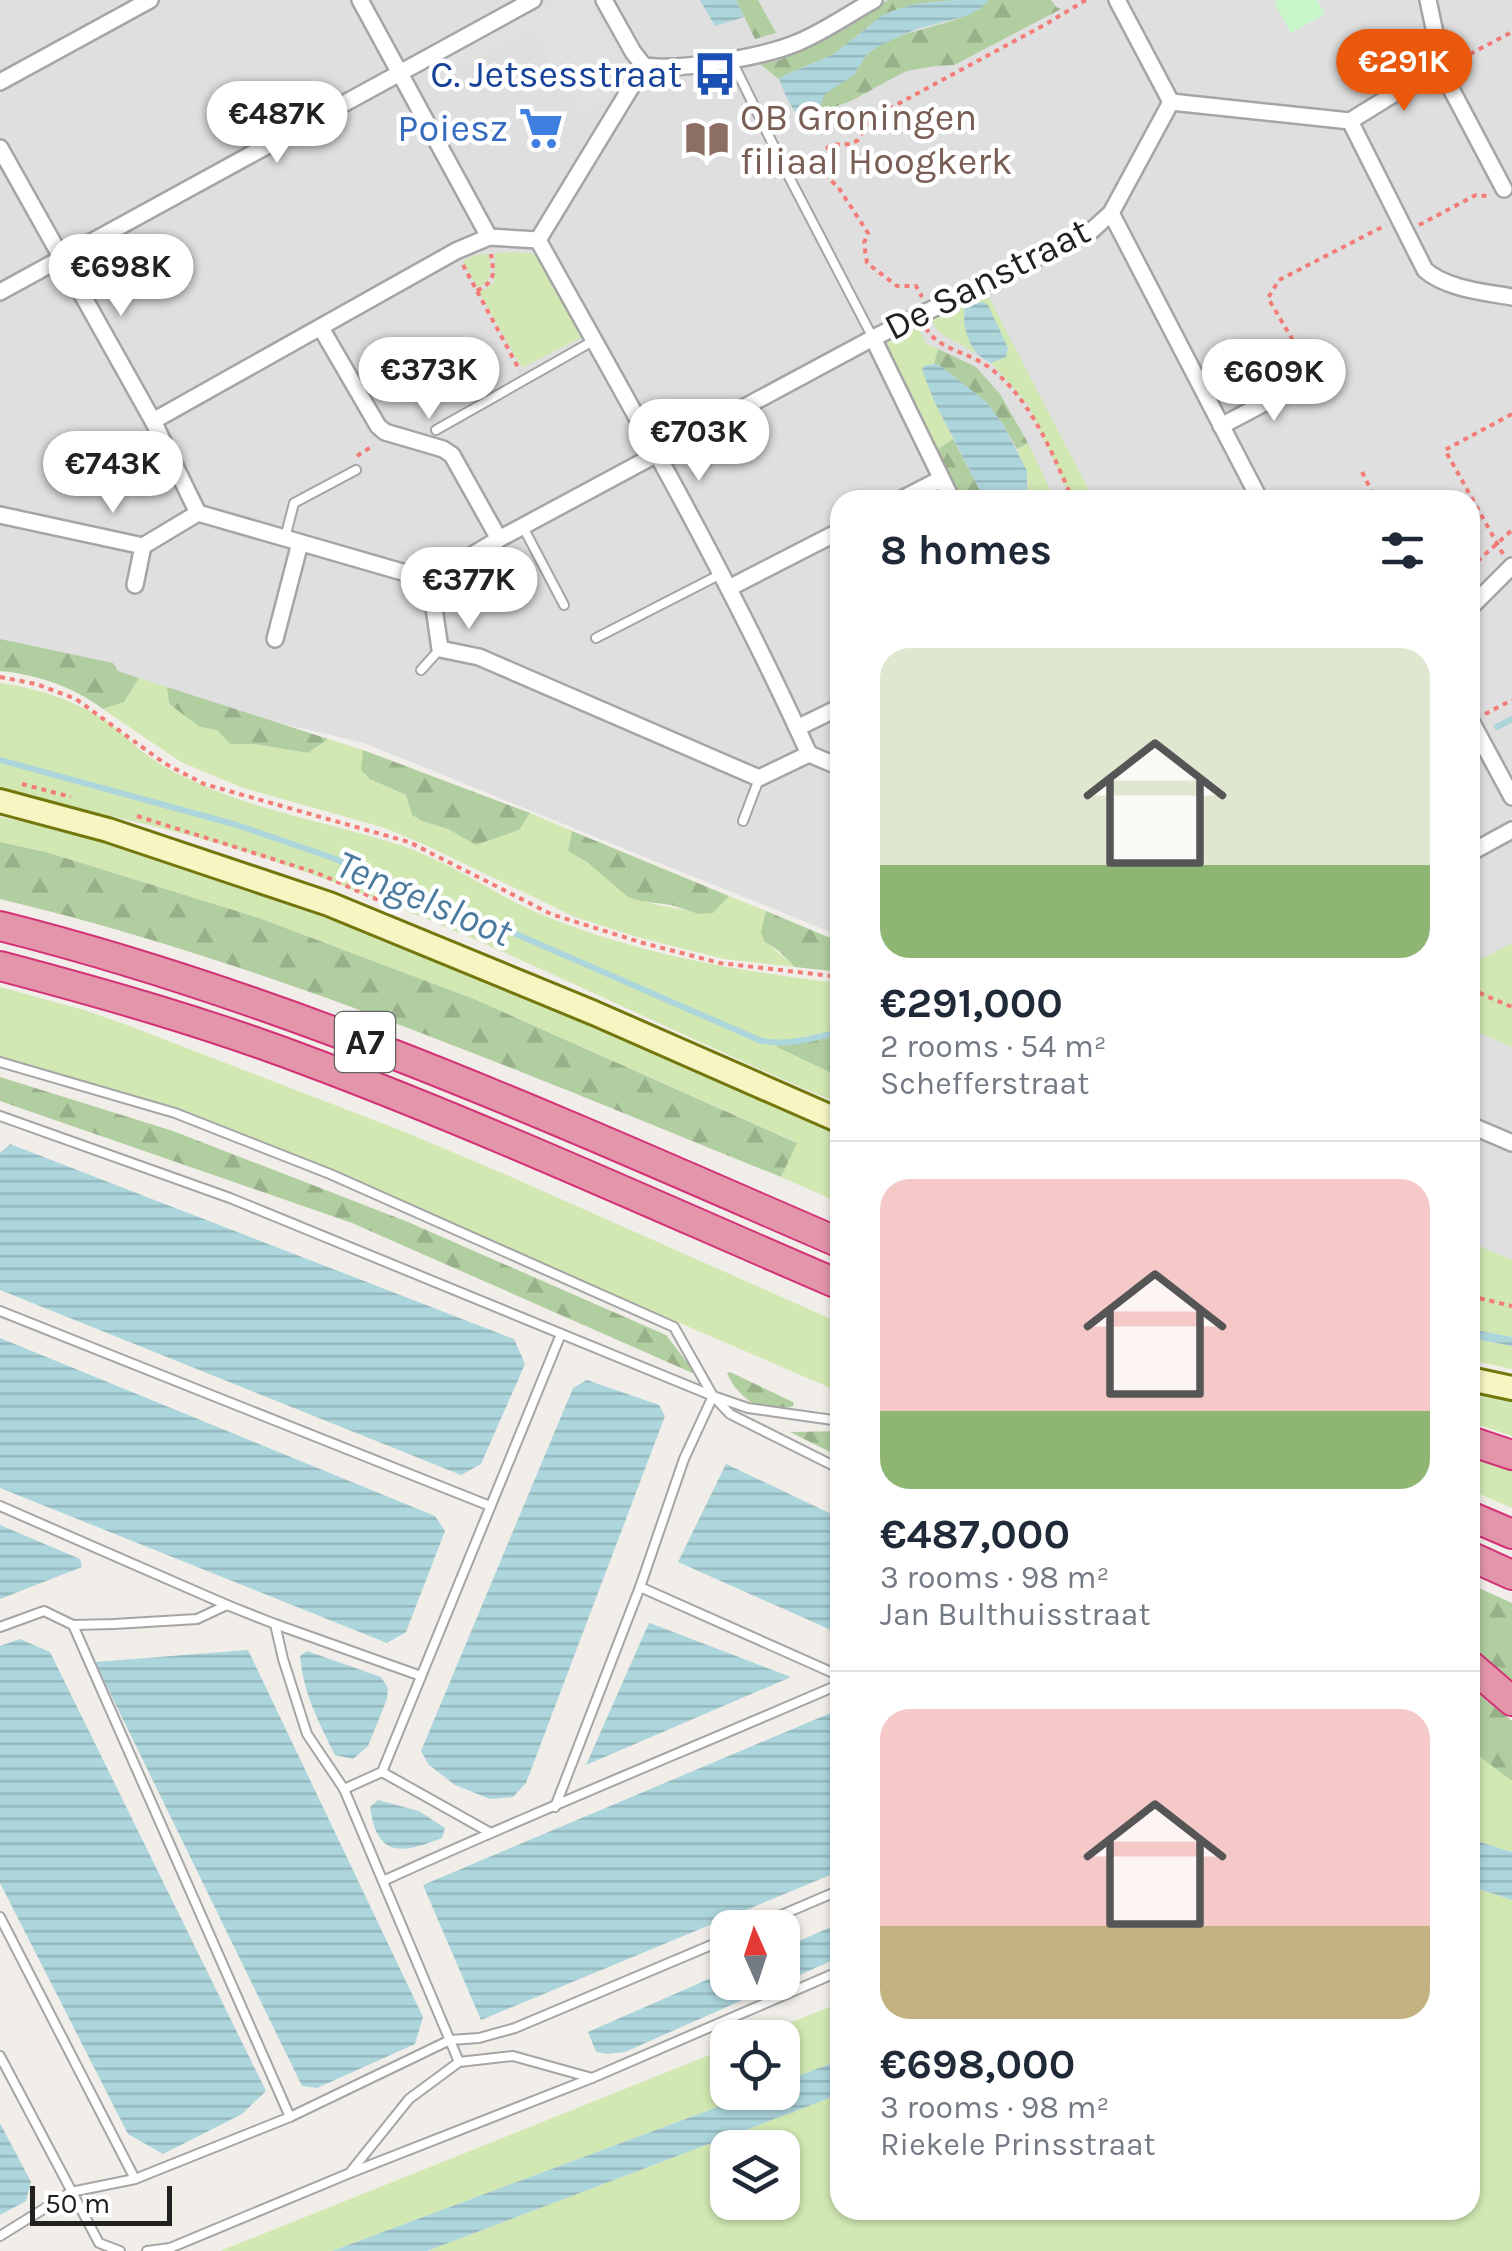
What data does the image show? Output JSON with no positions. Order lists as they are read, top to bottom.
{
  "streets": {
    "highway": ["A7"],
    "street": ["De Sanstraat"]
  },
  "water": ["Tengelsloot"],
  "places": {
    "bus stop": ["C. Jetsesstraat"],
    "supermarket": ["Poiesz"],
    "library": ["OB Groningen filiaal Hoogkerk"]
  },
  "scale_bar": "50 m",
  "north": "top",
  "page": {
    "price": [
      "€291K",
      "€487K",
      "€698K",
      "€373K",
      "€609K",
      "€703K",
      "€743K",
      "€377K"
    ],
    "heading": "8 homes",
    "list": [
      {
        "name": "€291,000",
        "note": "2 rooms · 54 m² · Schefferstraat"
      },
      {
        "name": "€487,000",
        "note": "3 rooms · 98 m² · Jan Bulthuisstraat"
      },
      {
        "name": "€698,000",
        "note": "3 rooms · 98 m² · Riekele Prinsstraat"
      }
    ],
    "scale": "50 m"
  }
}
